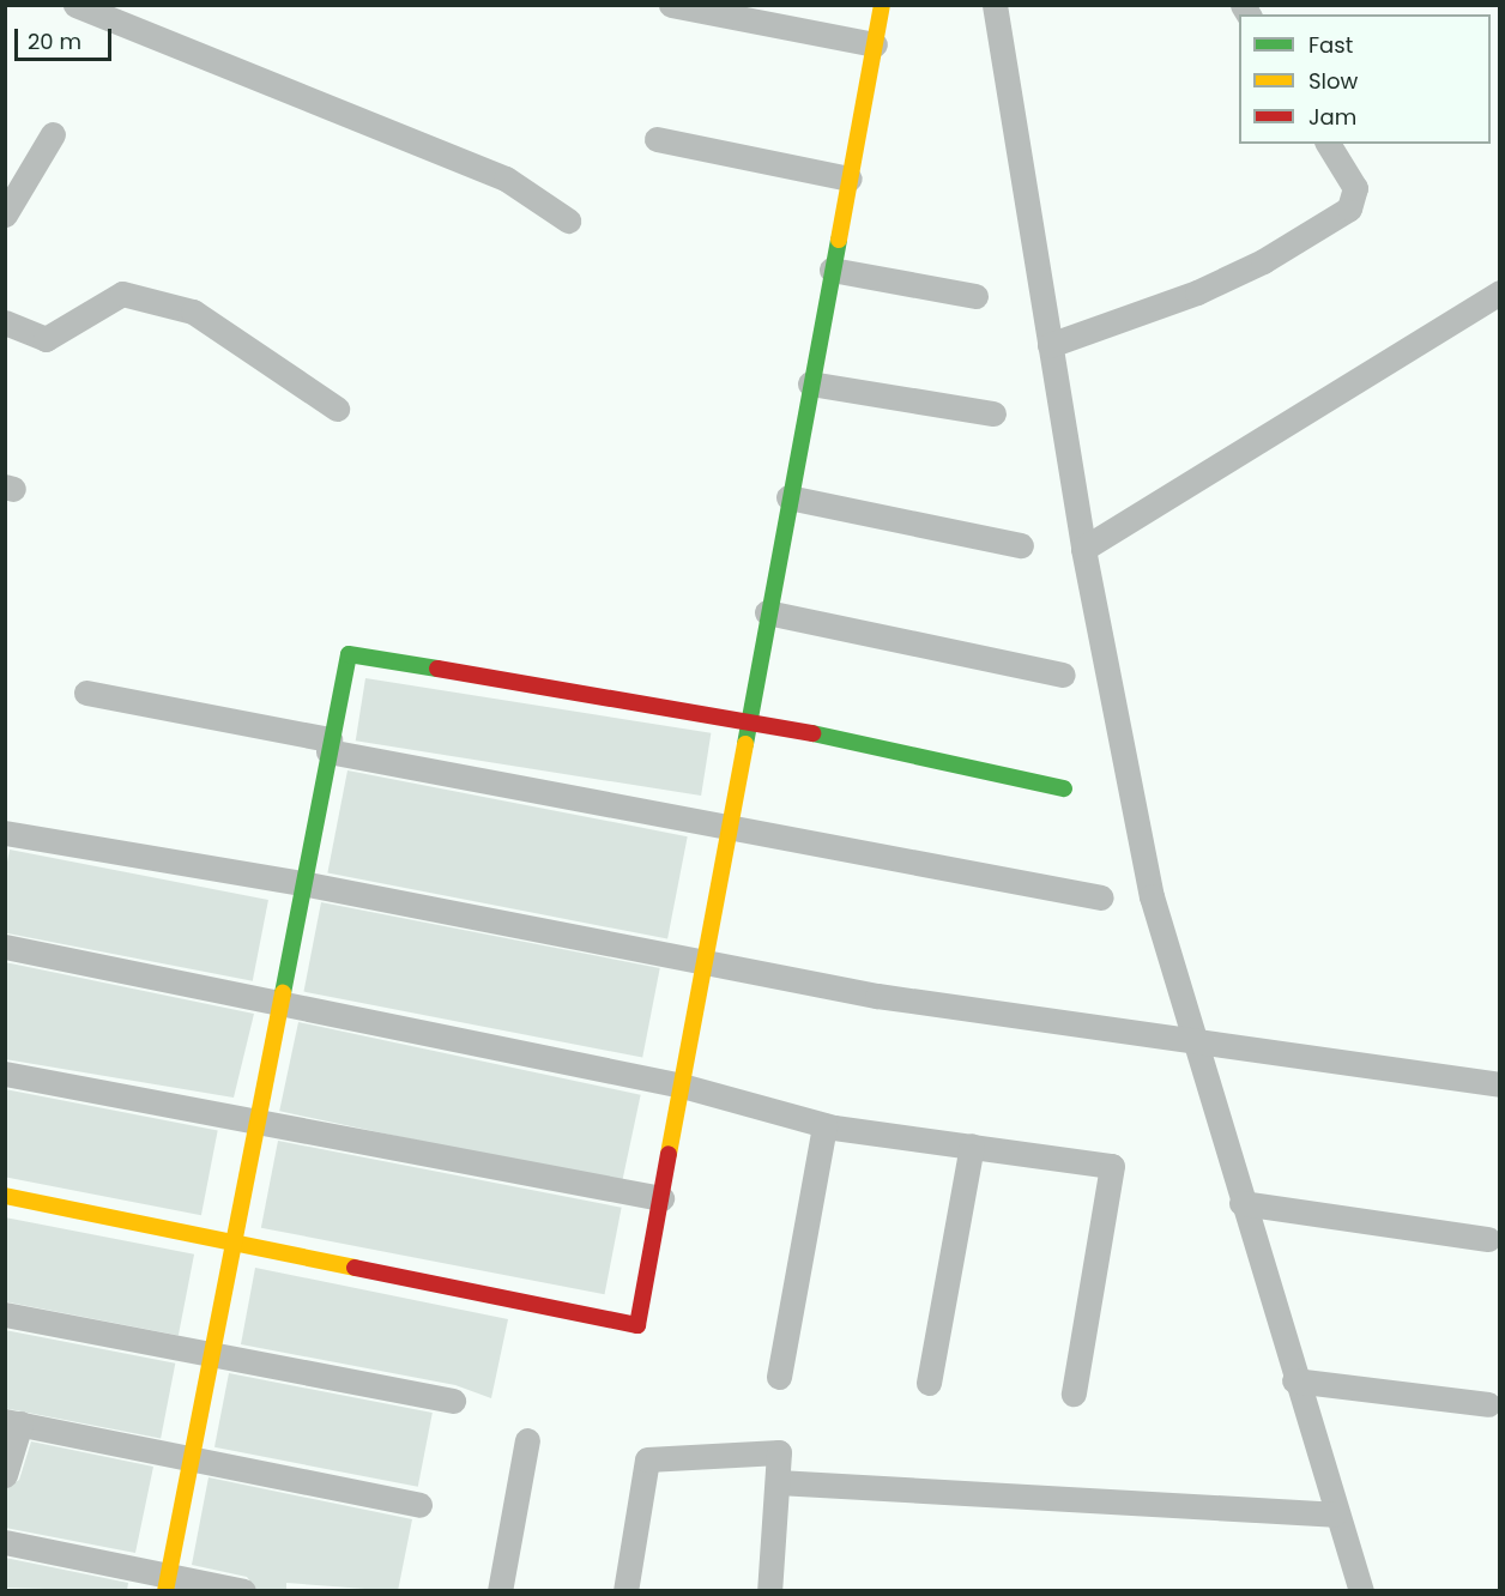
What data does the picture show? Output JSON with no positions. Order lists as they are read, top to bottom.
{
  "legend": ["Fast", "Slow", "Jam"],
  "scale_bar": "20 m"
}
